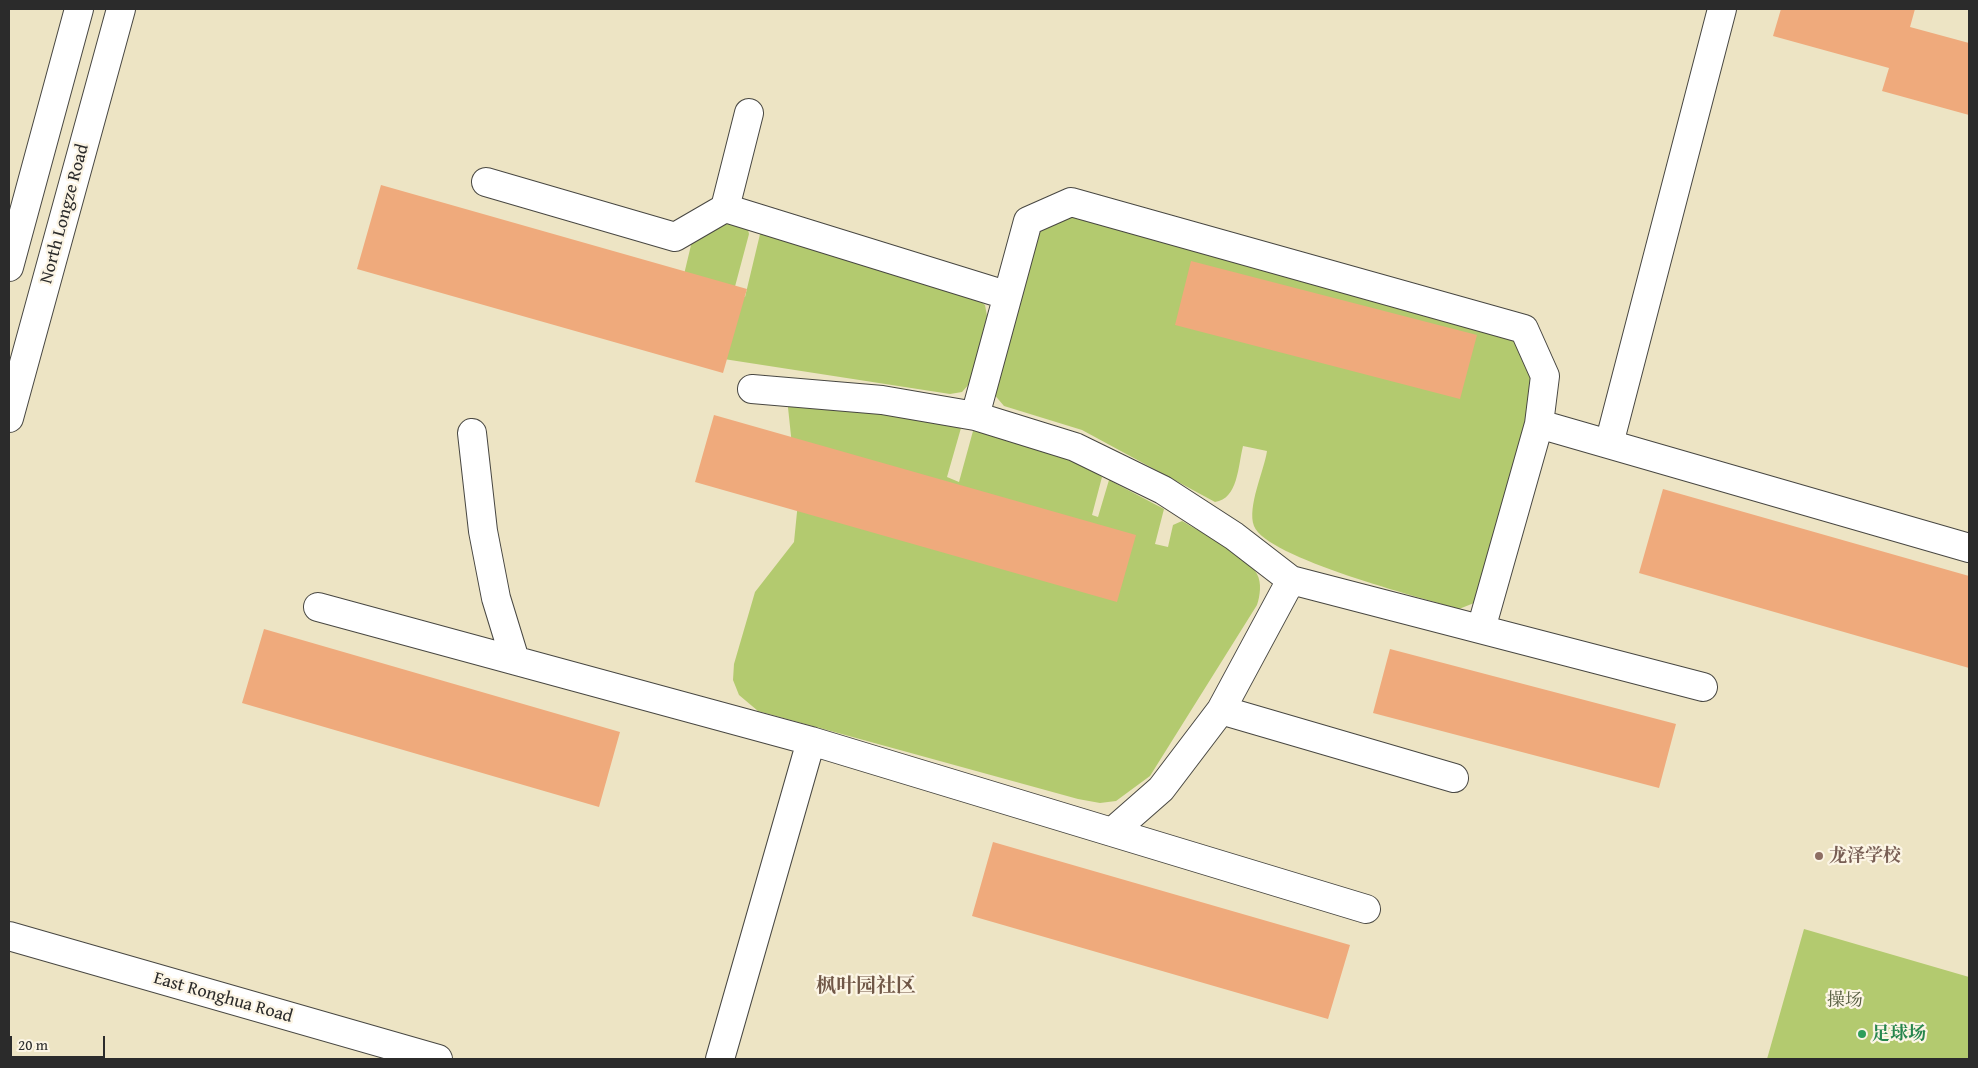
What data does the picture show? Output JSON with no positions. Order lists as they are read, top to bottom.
{
  "streets": {
    "main road": ["North Longze Road", "East Ronghua Road"]
  },
  "districts": ["枫叶园社区"],
  "parks": ["操场"],
  "places": ["龙泽学校", "足球场"],
  "scale_bar": "20 m"
}
